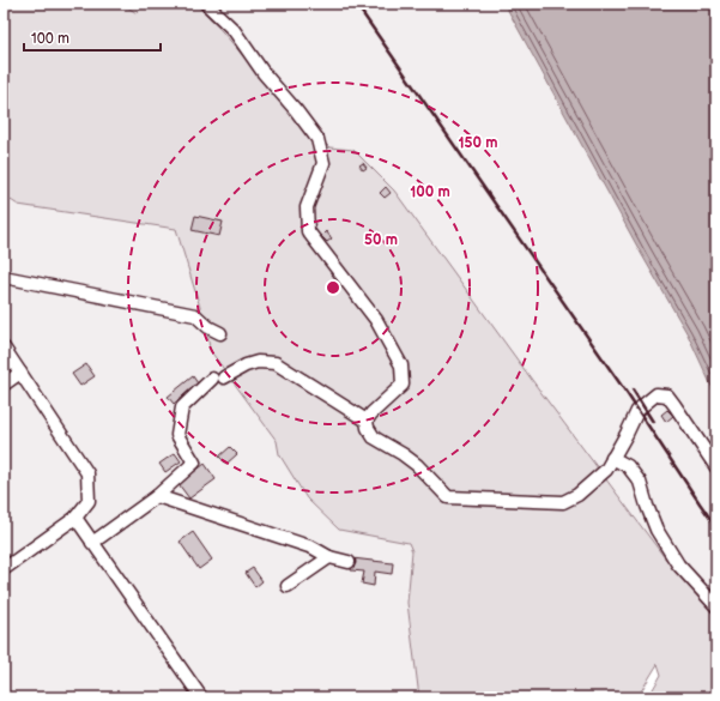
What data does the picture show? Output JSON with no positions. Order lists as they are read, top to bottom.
{
  "scale_bar": "100 m",
  "rings": ["150 m", "100 m", "50 m"]
}
